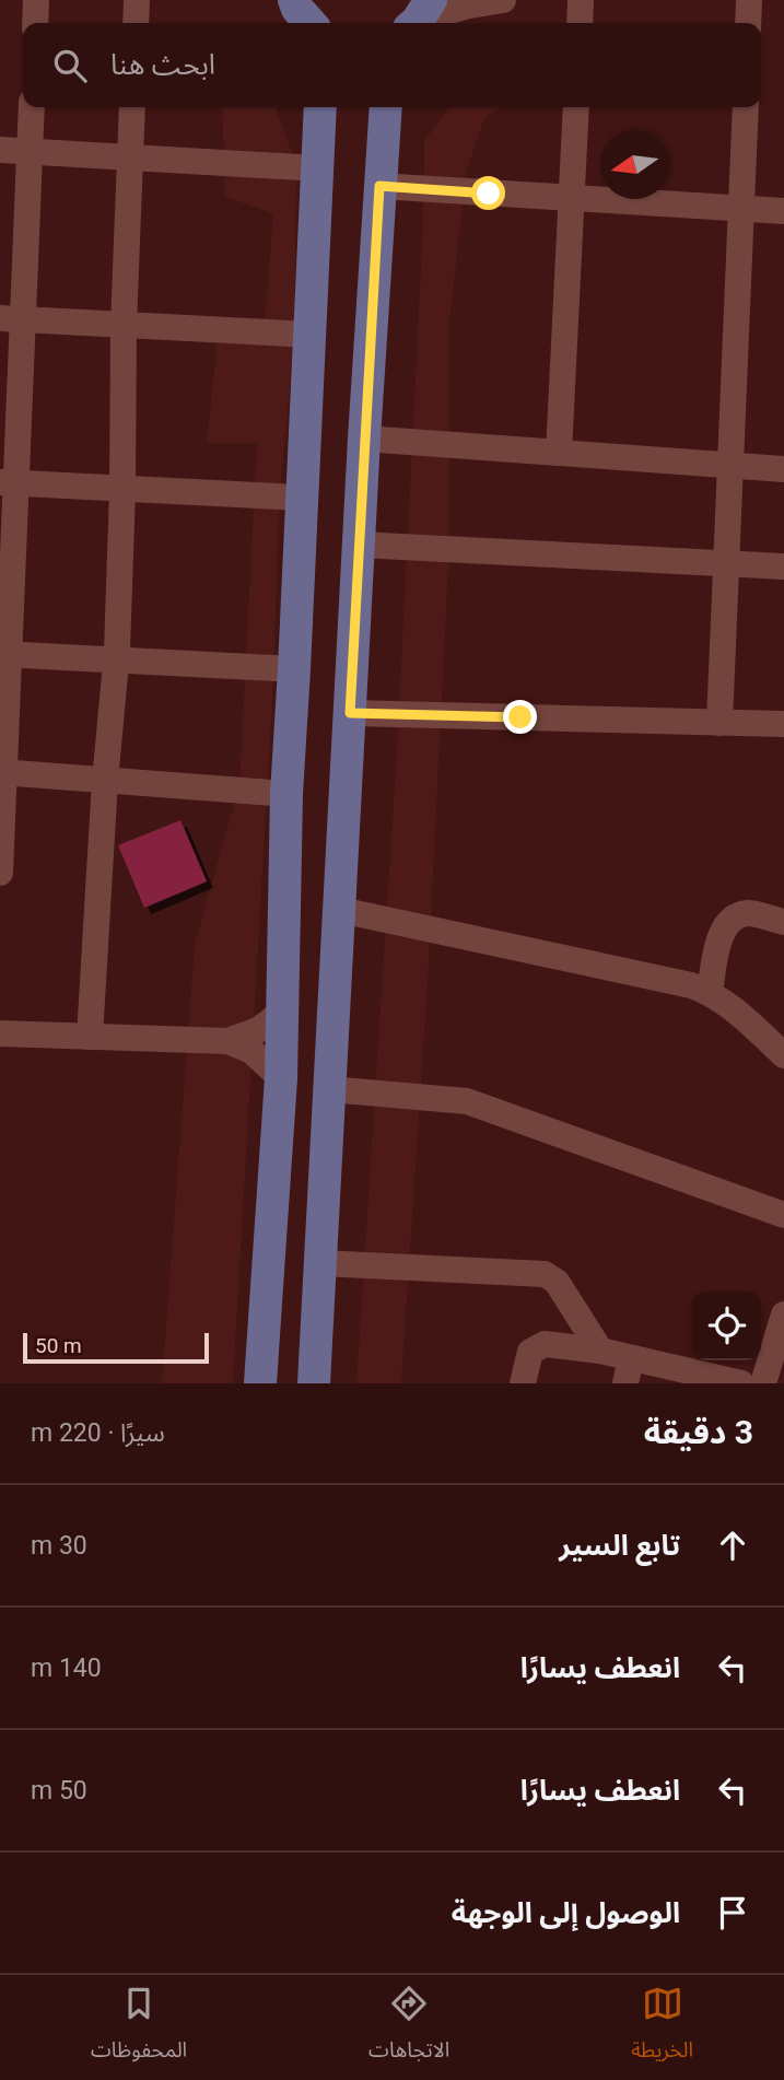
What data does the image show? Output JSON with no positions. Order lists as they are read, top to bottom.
{
  "scale_bar": "50 m",
  "north": "left",
  "page": {
    "search": "ابحث هنا",
    "scale": "50 m",
    "heading": ["3 دقيقة", "سيرًا · 220 m"],
    "list": [
      ["تابع السير", "30 m"],
      ["انعطف يسارًا", "140 m"],
      ["انعطف يسارًا", "50 m"],
      "الوصول إلى الوجهة"
    ],
    "nav": ["الخريطة", "الاتجاهات", "المحفوظات"]
  }
}
